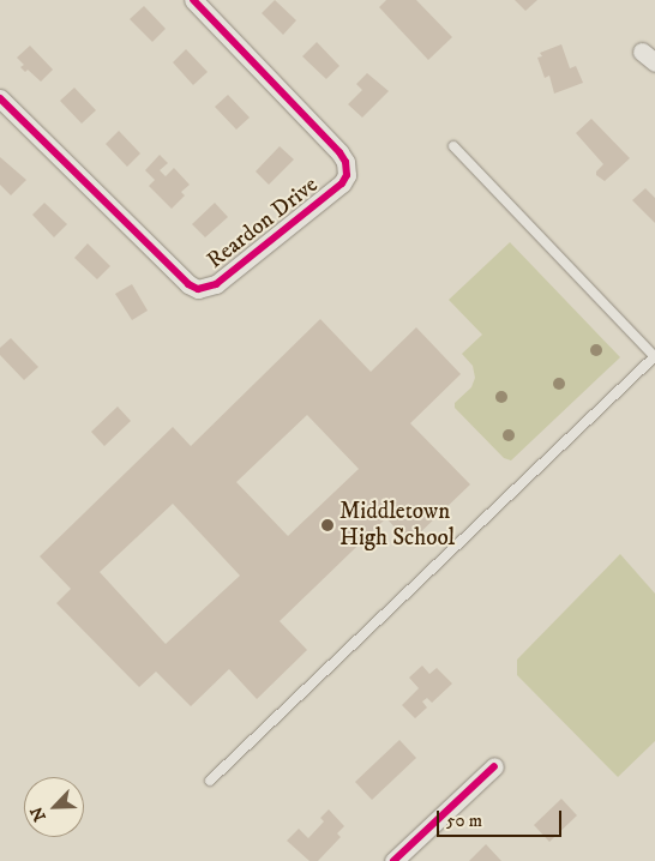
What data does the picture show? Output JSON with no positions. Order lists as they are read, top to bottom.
{
  "streets": {
    "street": ["Reardon Drive"]
  },
  "places": ["Middletown High School"],
  "scale_bar": "50 m",
  "north": "bottom left"
}
